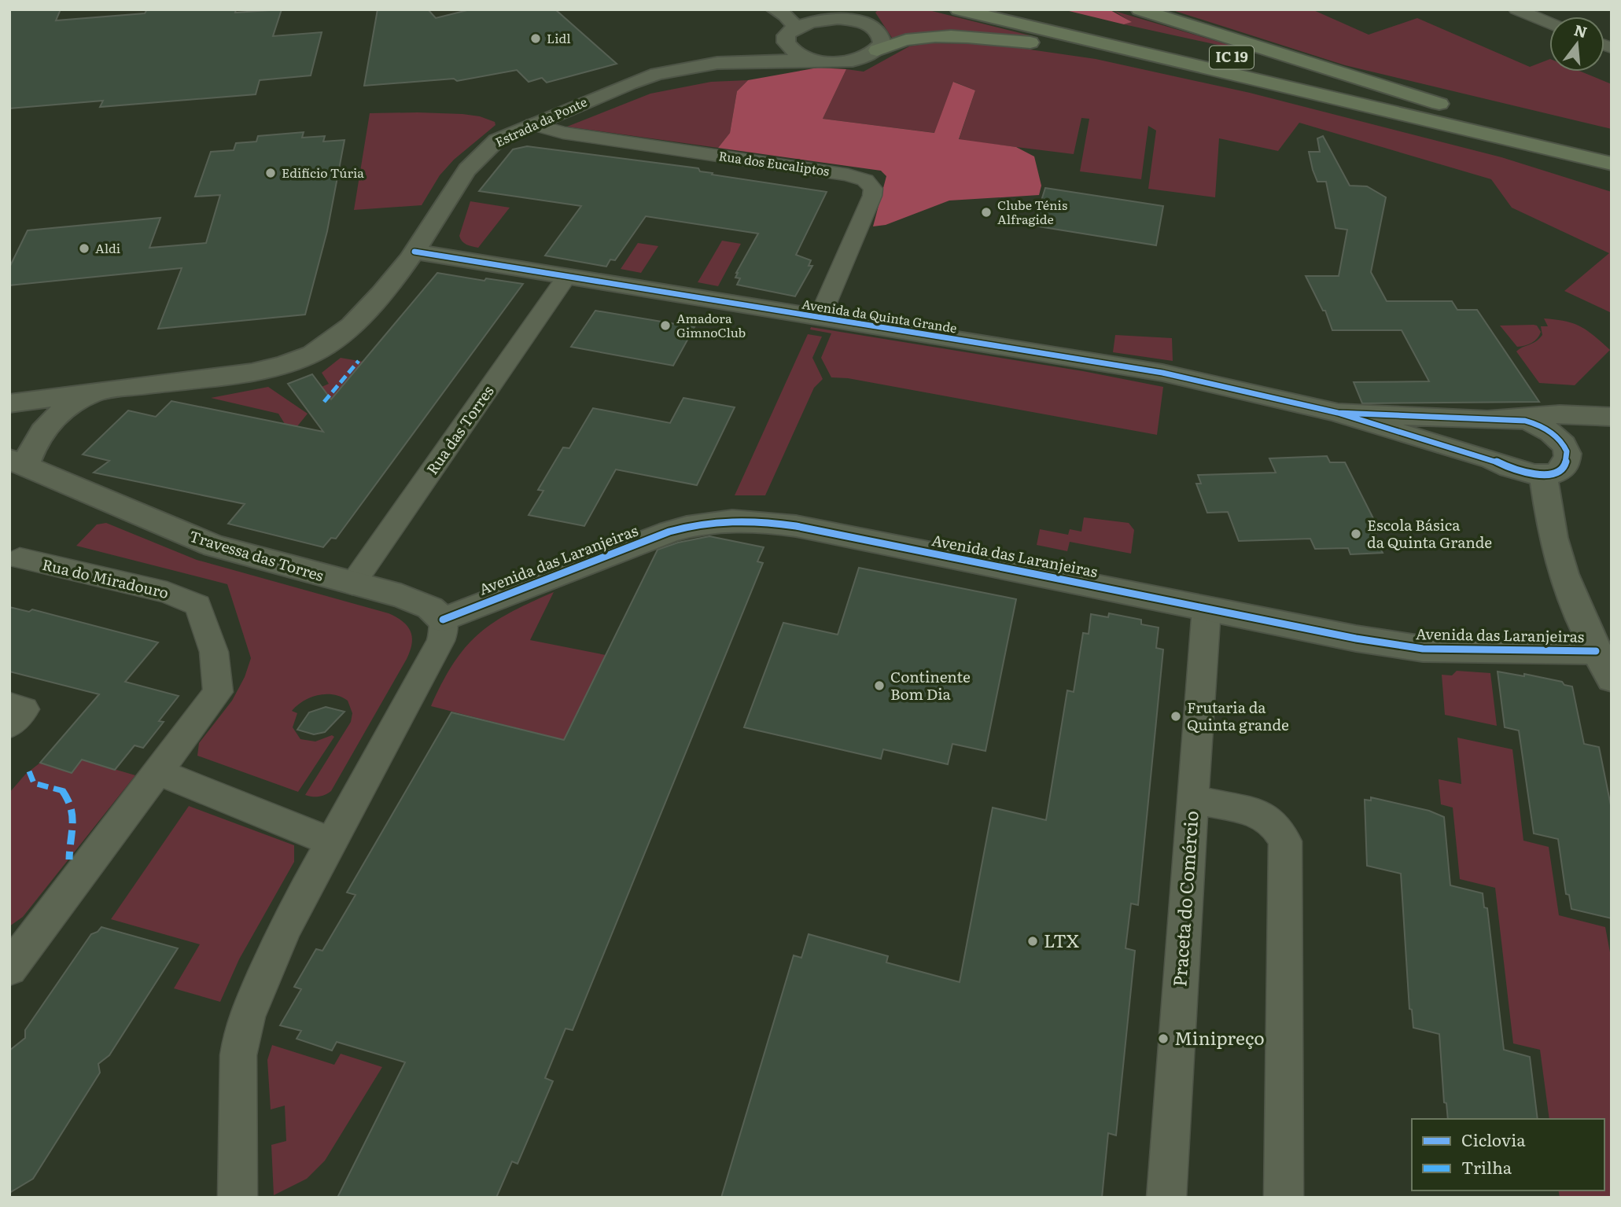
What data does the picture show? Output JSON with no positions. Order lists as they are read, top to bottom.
{
  "streets": {
    "highway": ["IC 19"],
    "street": [
      "Estrada da Ponte",
      "Rua dos Eucaliptos",
      "Avenida da Quinta Grande",
      "Rua das Torres",
      "Travessa das Torres",
      "Avenida das Laranjeiras",
      "Rua do Miradouro",
      "Praceta do Comércio"
    ]
  },
  "crossings": [
    ["Estrada da Ponte", "Rua dos Eucaliptos"],
    ["Estrada da Ponte", "Avenida da Quinta Grande"],
    ["Rua dos Eucaliptos", "Avenida da Quinta Grande"],
    ["Avenida da Quinta Grande", "Rua das Torres"],
    ["Rua das Torres", "Travessa das Torres"],
    ["Travessa das Torres", "Avenida das Laranjeiras"]
  ],
  "places": [
    "Lidl",
    "Edifício Túria",
    "Clube Ténis Alfragide",
    "Aldi",
    "Amadora GimnoClub",
    "Escola Básica da Quinta Grande",
    "Continente Bom Dia",
    "Frutaria da Quinta grande",
    "LTX",
    "Minipreço"
  ],
  "legend": ["Ciclovia", "Trilha"],
  "north": "top"
}
